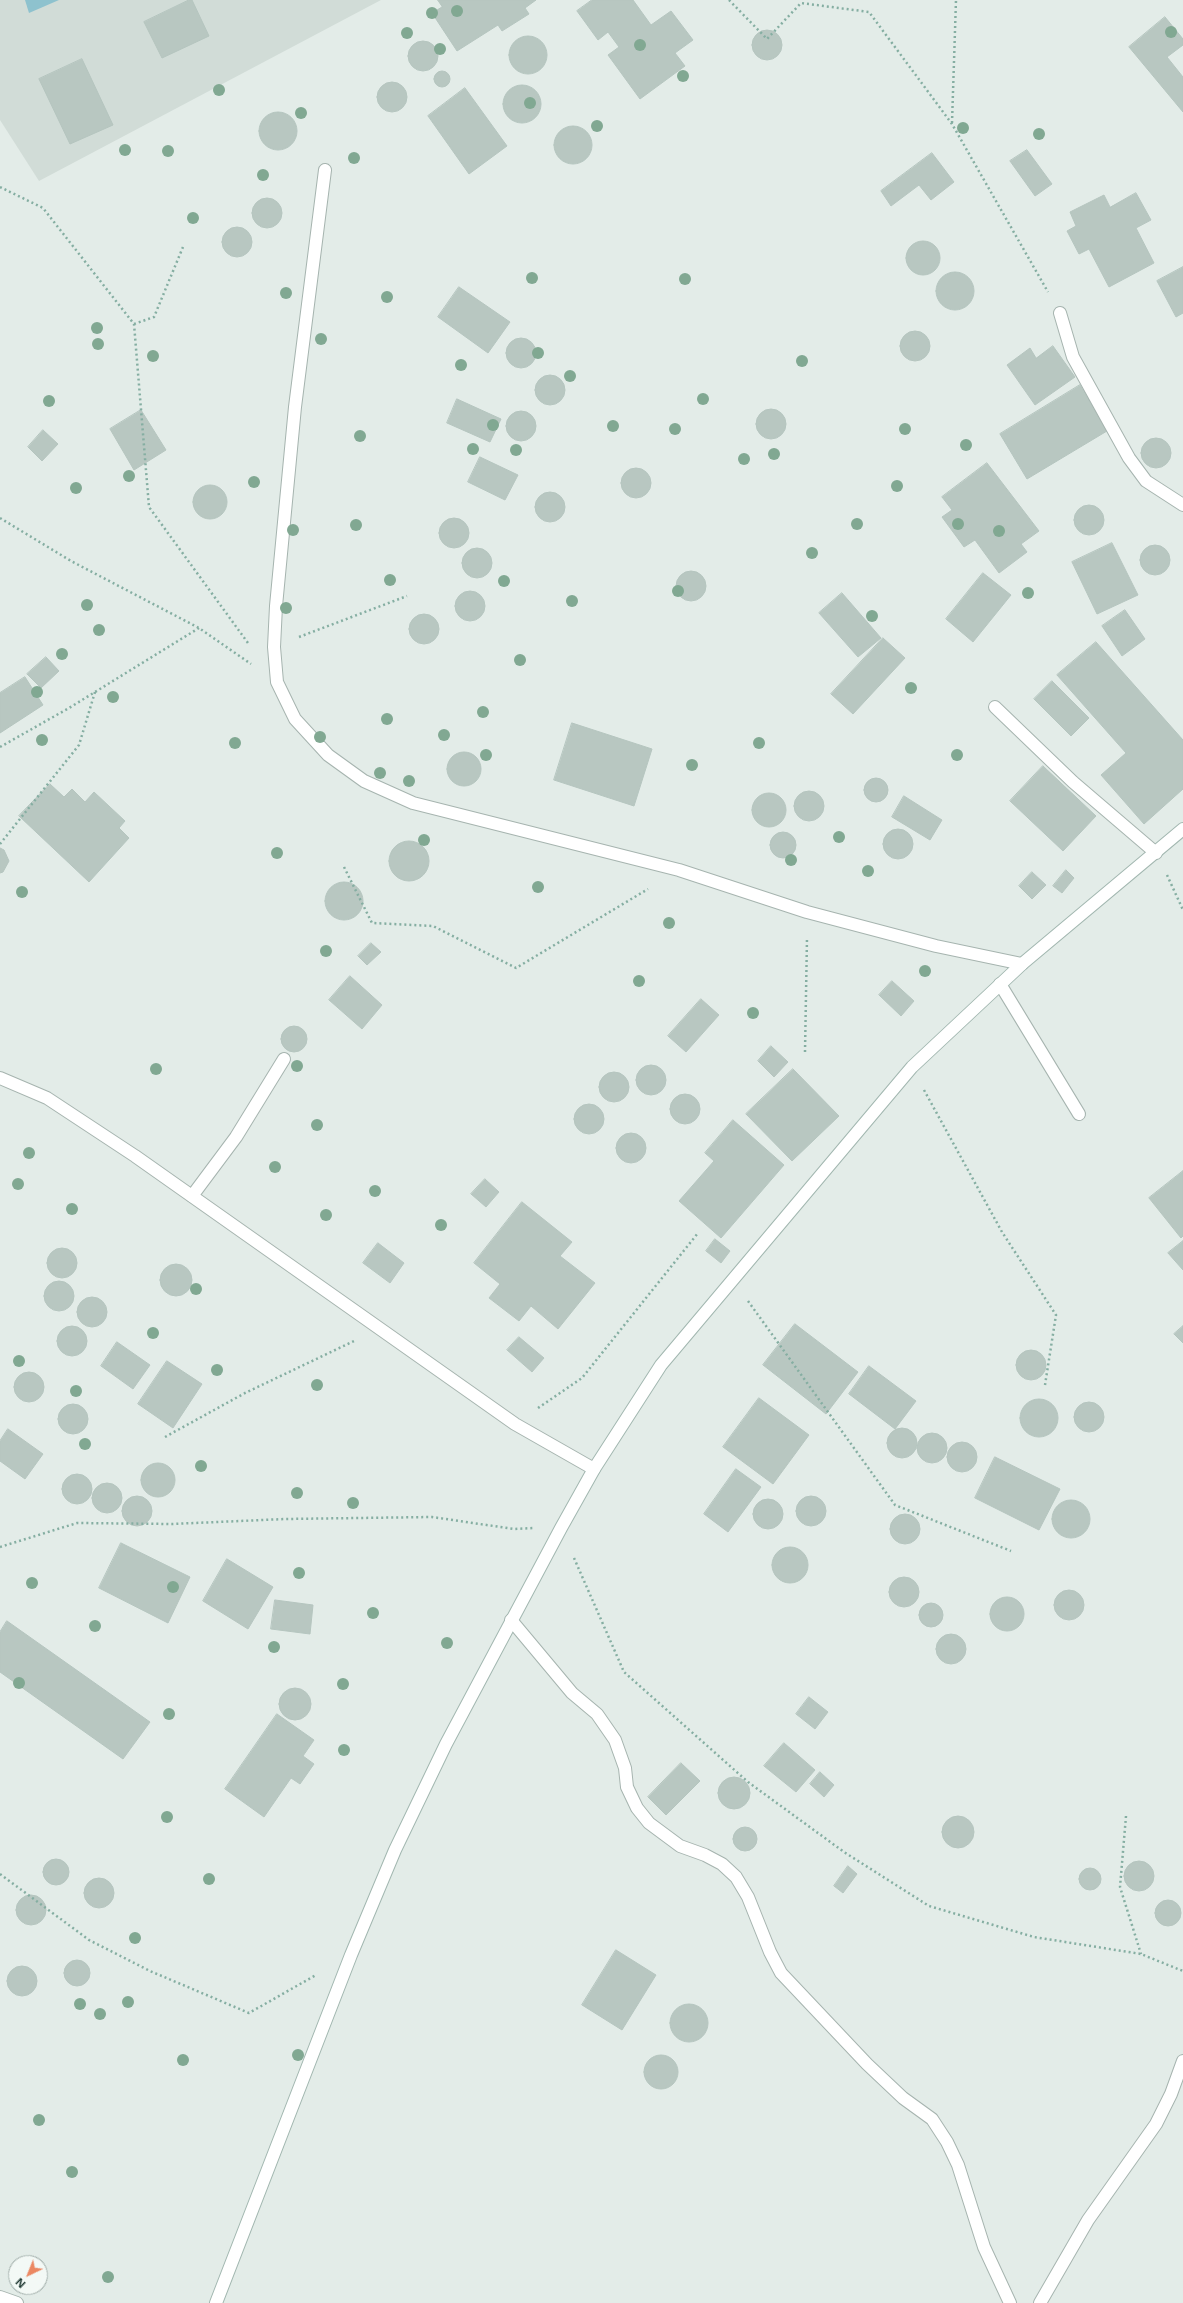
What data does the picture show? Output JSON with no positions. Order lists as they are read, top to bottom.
{
  "north": "bottom left"
}
